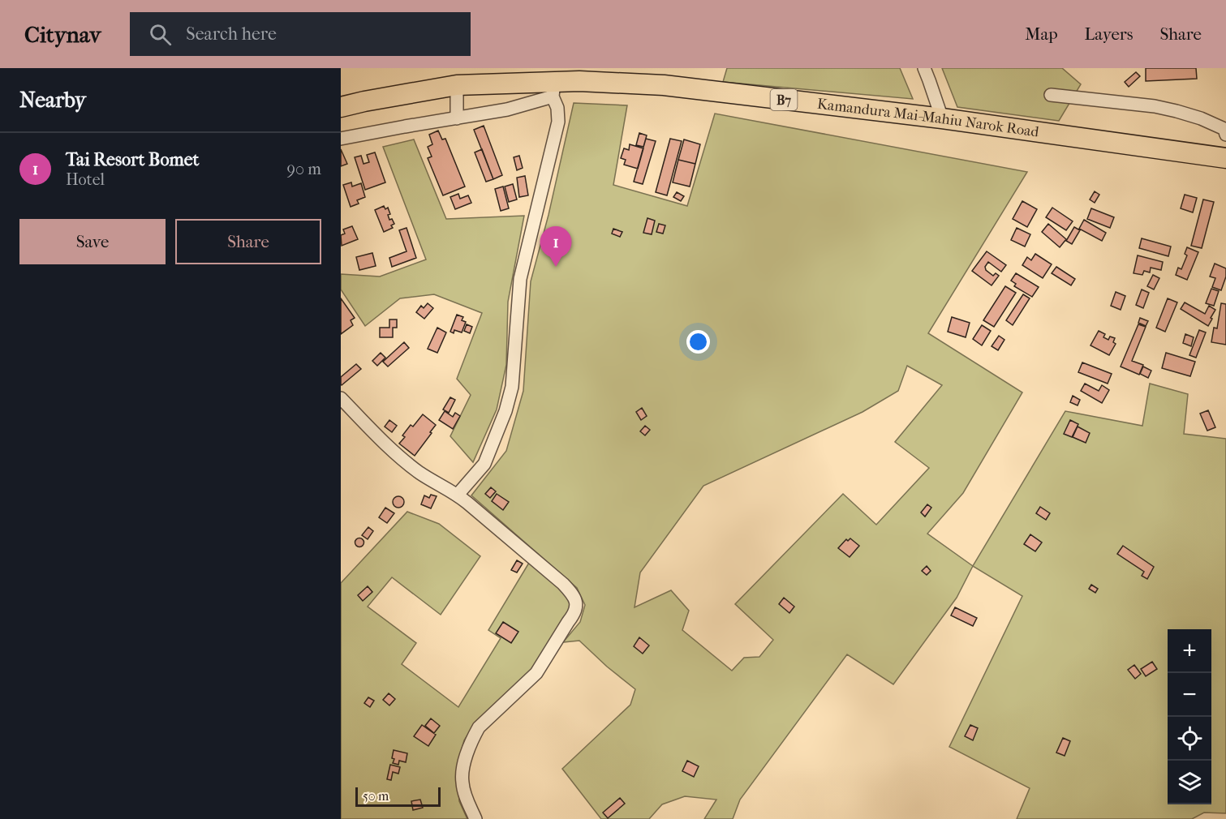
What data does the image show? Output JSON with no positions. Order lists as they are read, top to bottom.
{
  "streets": {
    "highway": ["B7", "Kamandura Mai-Mahiu Narok Road"]
  },
  "scale_bar": "50 m",
  "page": {
    "header": "Citynav",
    "search": "Search here",
    "nav": ["Map", "Layers", "Share"],
    "heading": "Nearby",
    "list": [
      {
        "mark": "1",
        "name": "Tai Resort Bomet",
        "note": "Hotel",
        "value": "90 m"
      }
    ],
    "buttons": ["Save", "Share"],
    "pins": "1",
    "map_buttons": ["+", "−"],
    "scale": "50 m"
  }
}
